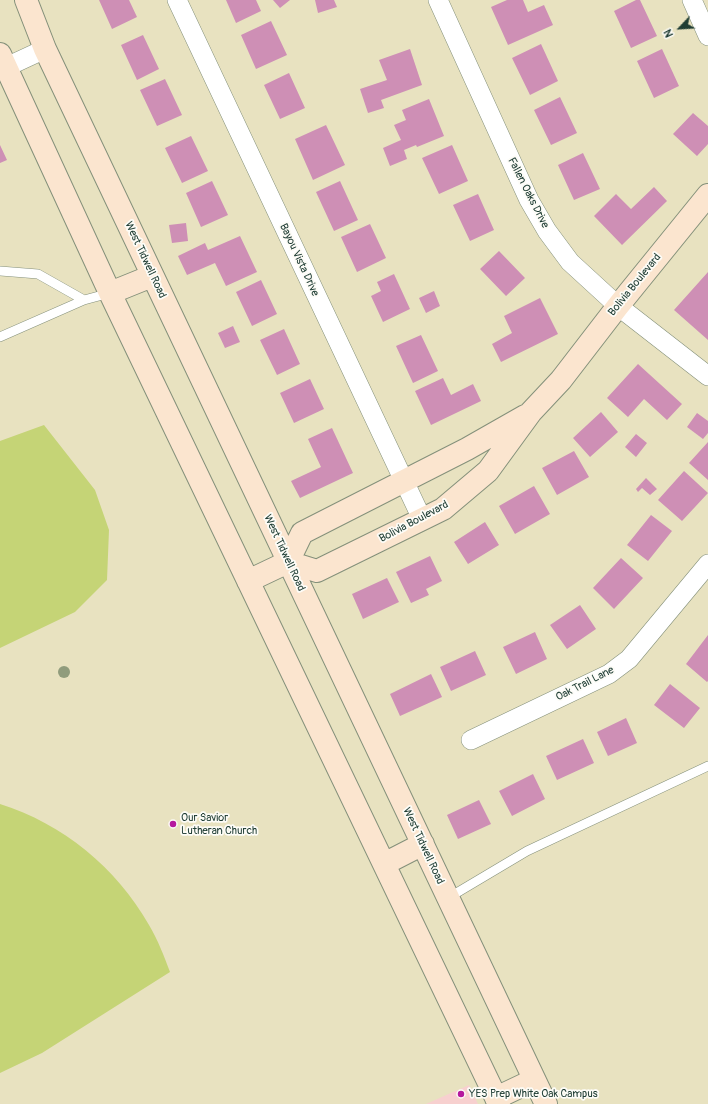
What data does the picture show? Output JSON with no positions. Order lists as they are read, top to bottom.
{
  "streets": {
    "main road": ["West Tidwell Road", "Bolivia Boulevard"],
    "street": ["Fallen Oaks Drive", "Bayou Vista Drive", "Oak Trail Lane"]
  },
  "crossings": [
    ["Fallen Oaks Drive", "Bolivia Boulevard"],
    ["West Tidwell Road", "Bolivia Boulevard"],
    ["Bayou Vista Drive", "Bolivia Boulevard"]
  ],
  "places": ["Our Savior Lutheran Church", "YES Prep White Oak Campus"],
  "north": "bottom left"
}
